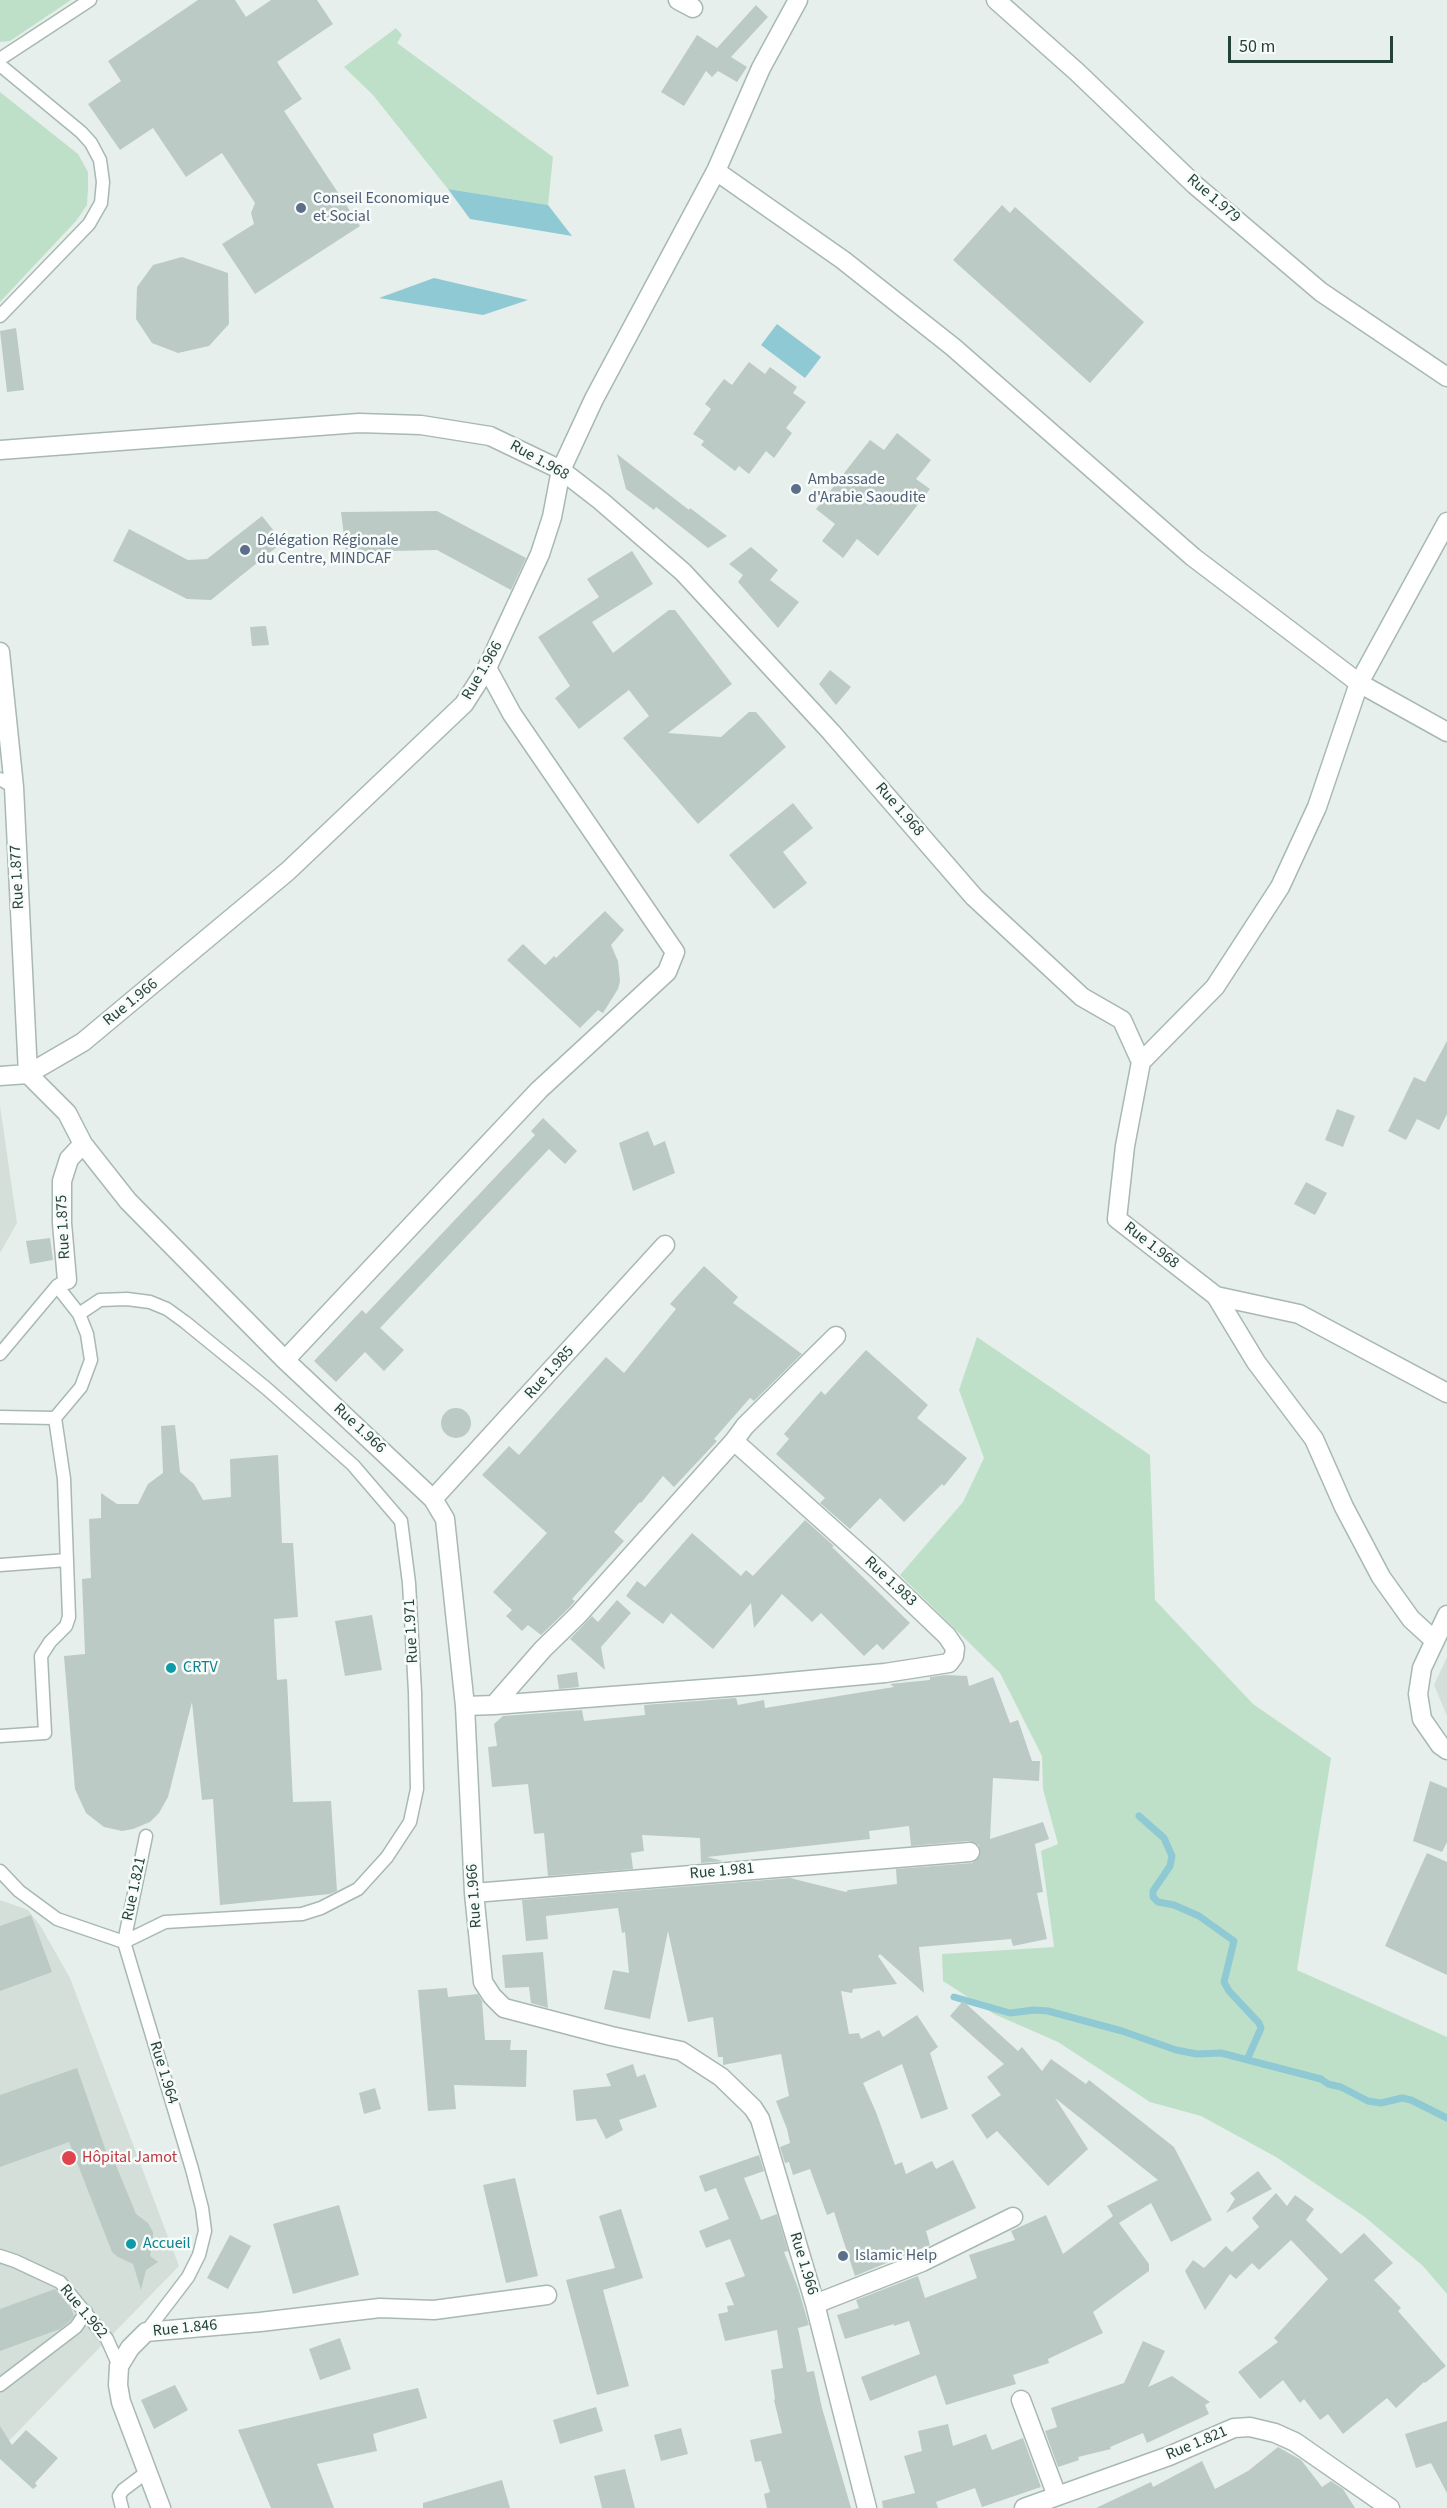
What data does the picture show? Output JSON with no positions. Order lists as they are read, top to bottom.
{
  "streets": {
    "street": [
      "Rue 1.979",
      "Rue 1.968",
      "Rue 1.966",
      "Rue 1.877",
      "Rue 1.875",
      "Rue 1.985",
      "Rue 1.983",
      "Rue 1.981",
      "Rue 1.821",
      "Rue 1.846"
    ],
    "lane": ["Rue 1.971", "Rue 1.964", "Rue 1.962"]
  },
  "crossings": [
    ["Rue 1.968", "Rue 1.966"],
    ["Rue 1.966", "Rue 1.877"],
    ["Rue 1.966", "Rue 1.875"],
    ["Rue 1.966", "Rue 1.985"],
    ["Rue 1.966", "Rue 1.983"],
    ["Rue 1.966", "Rue 1.981"],
    ["Rue 1.971", "Rue 1.821"],
    ["Rue 1.971", "Rue 1.964"],
    ["Rue 1.821", "Rue 1.964"],
    ["Rue 1.964", "Rue 1.846"],
    ["Rue 1.962", "Rue 1.846"]
  ],
  "places": [
    "Conseil Economique et Social",
    "Ambassade d'Arabie Saoudite",
    "Délégation Régionale du Centre, MINDCAF",
    "CRTV",
    "Hôpital Jamot",
    "Accueil",
    "Islamic Help"
  ],
  "scale_bar": "50 m"
}
